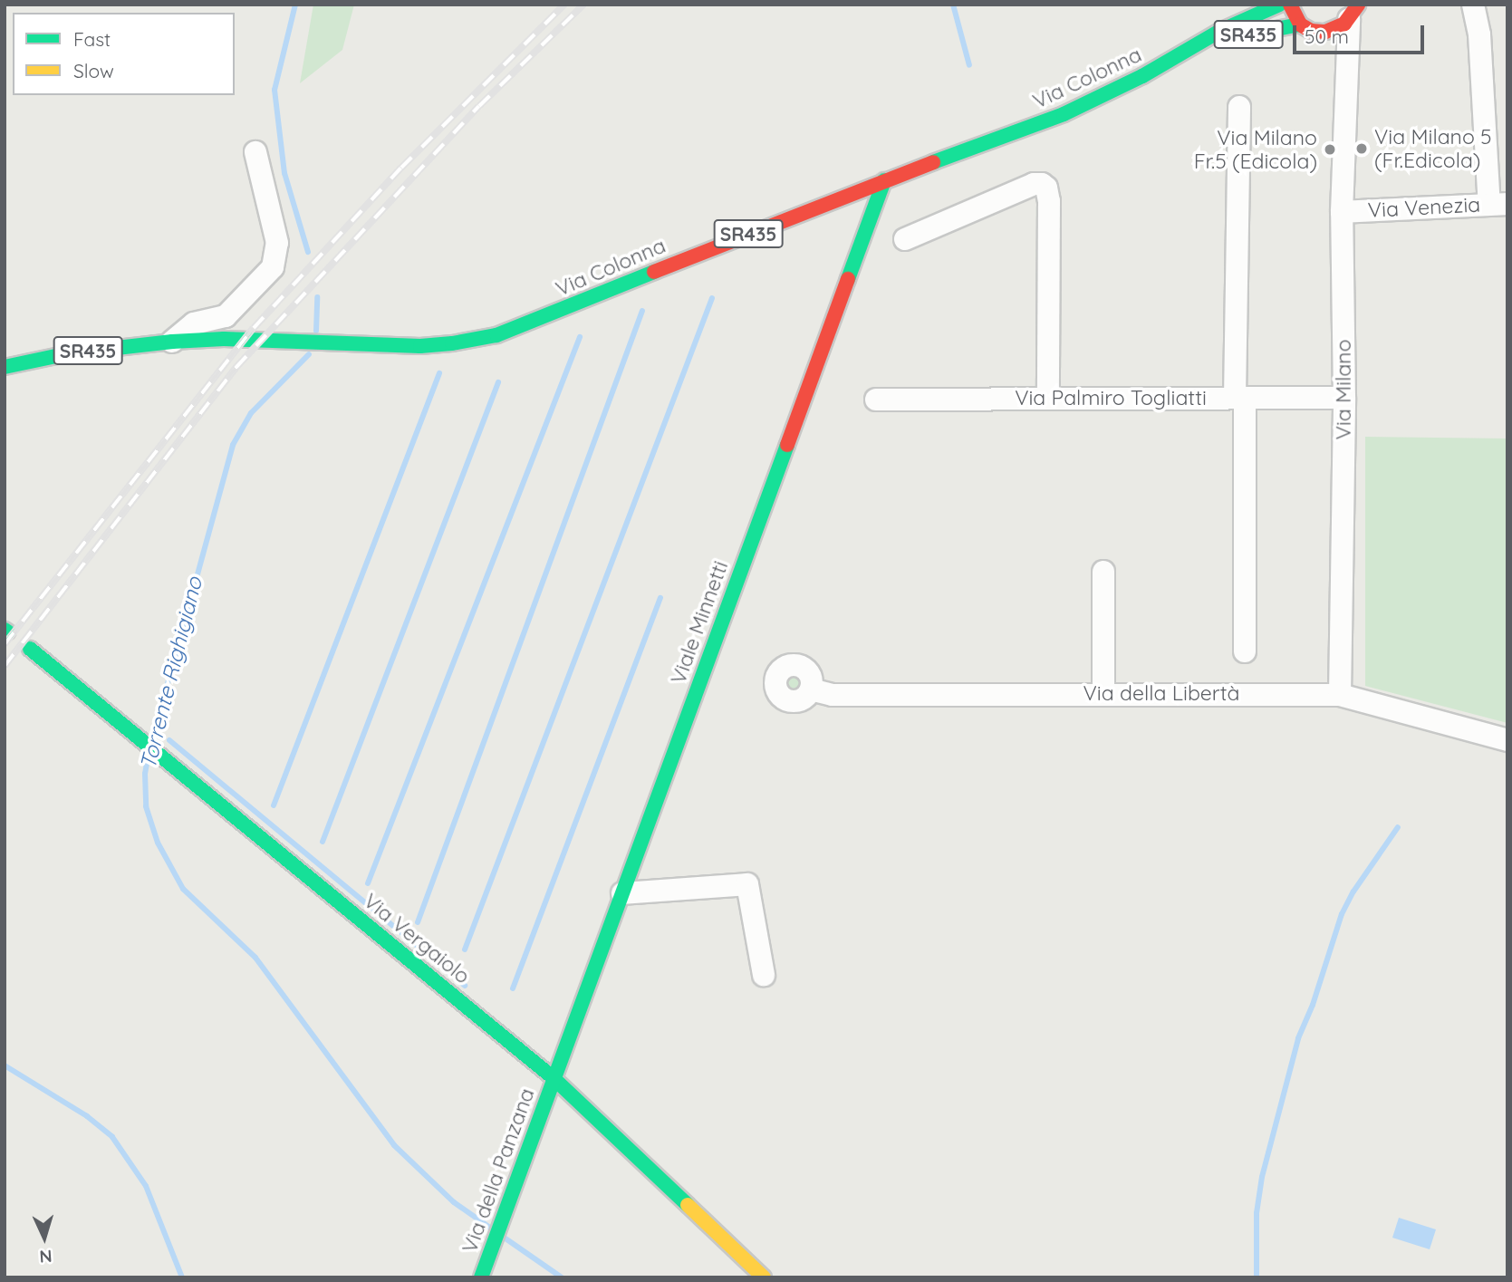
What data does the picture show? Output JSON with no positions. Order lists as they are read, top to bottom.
{
  "streets": {
    "street": [
      "SR435",
      "Via Colonna",
      "Via Venezia",
      "Via Milano",
      "Via Palmiro Togliatti",
      "Viale Minnetti",
      "Via della Libertà",
      "Via Vergaiolo",
      "Via della Panzana"
    ]
  },
  "crossings": [
    ["SR435", "Via Colonna"],
    ["SR435", "Via Milano"],
    ["Via Colonna", "Viale Minnetti"],
    ["Via Venezia", "Via Milano"],
    ["Via Milano", "Via Palmiro Togliatti"],
    ["Via Milano", "Via della Libertà"],
    ["Viale Minnetti", "Via Vergaiolo"],
    ["Viale Minnetti", "Via della Panzana"],
    ["Via Vergaiolo", "Via della Panzana"]
  ],
  "water": ["Torrente Righigiano"],
  "places": ["Via Milano 5 (Fr.Edicola)", "Via Milano Fr.5 (Edicola)"],
  "legend": ["Fast", "Slow"],
  "scale_bar": "50 m",
  "north": "bottom"
}
